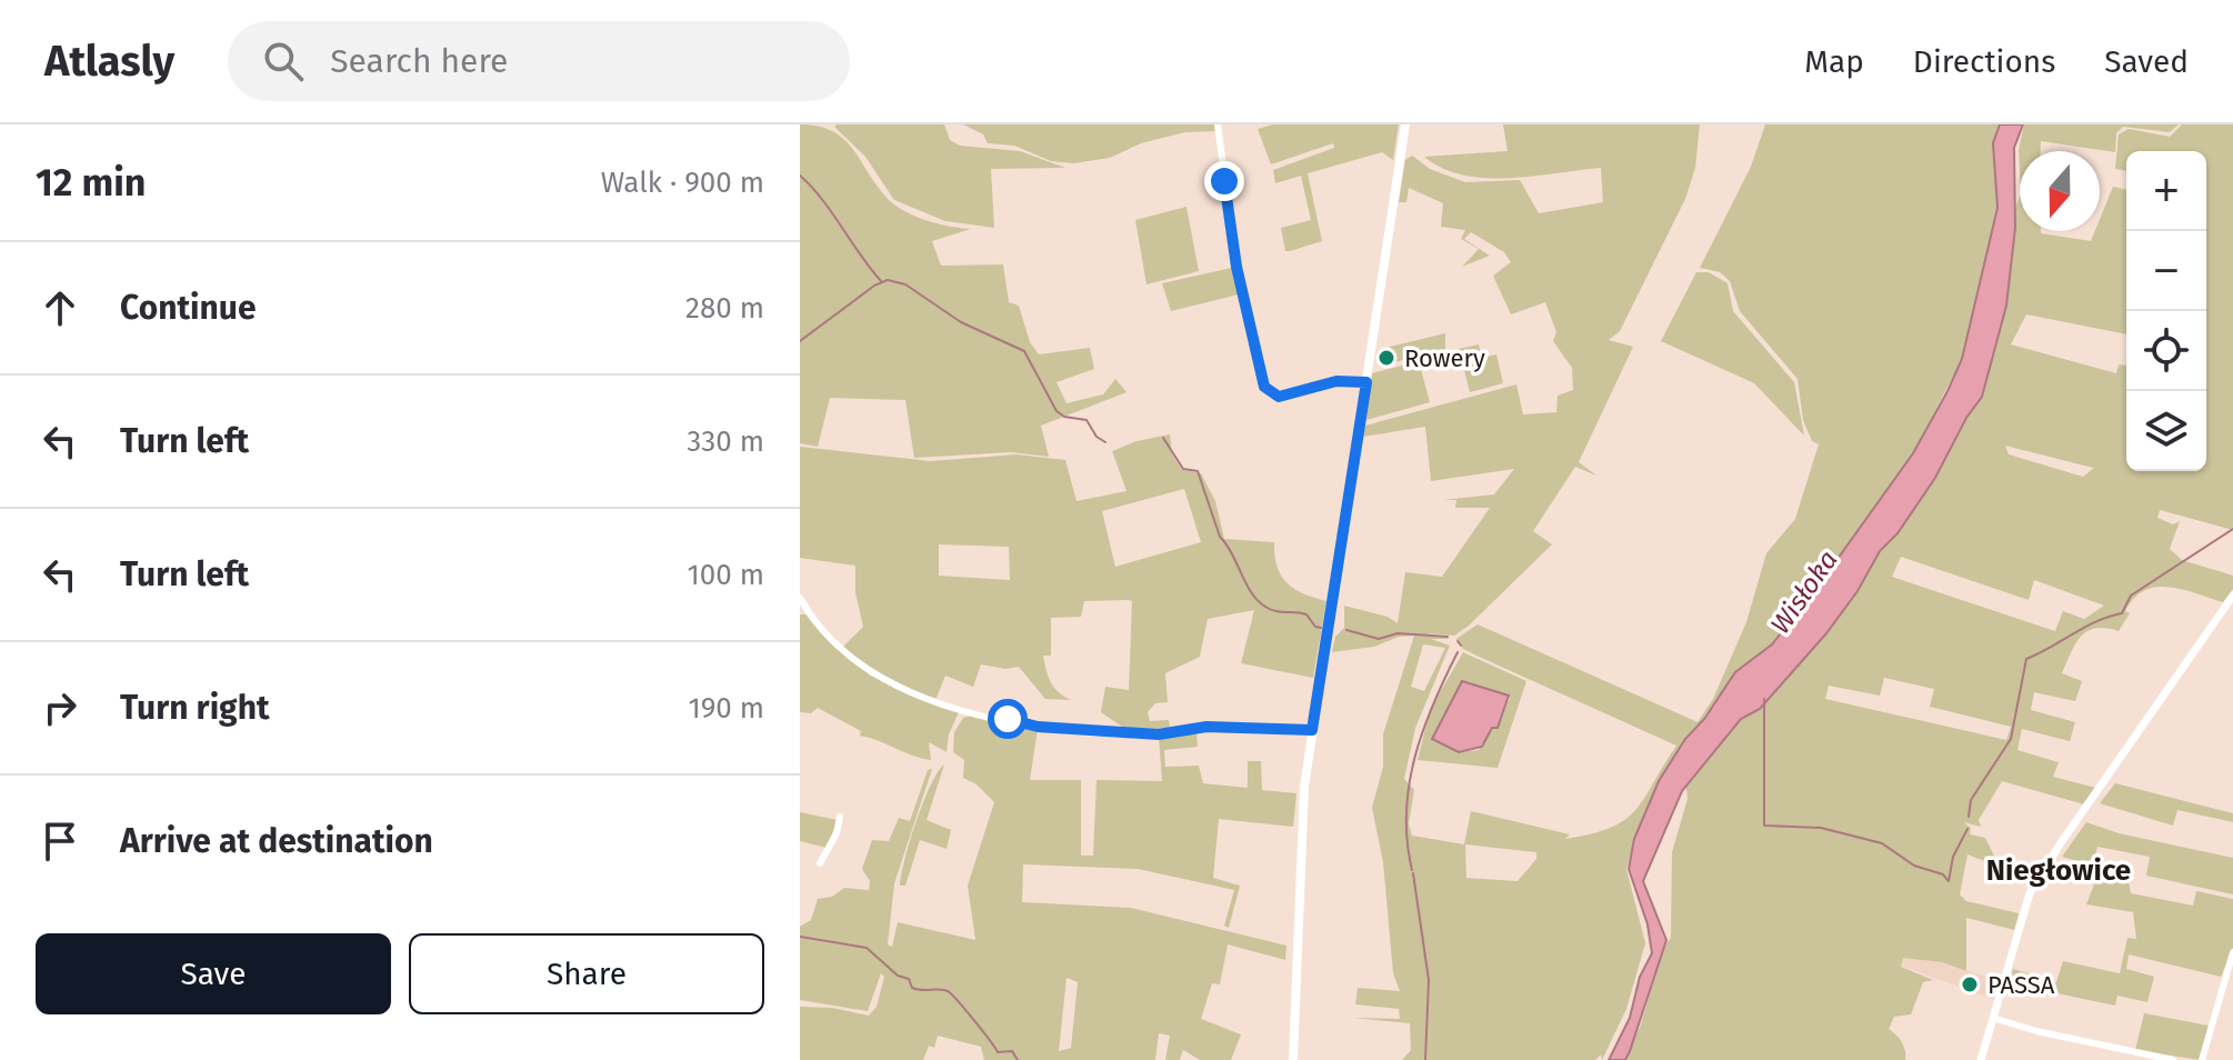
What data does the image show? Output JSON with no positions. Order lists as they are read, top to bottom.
{
  "districts": ["Niegłowice"],
  "water": ["Wisłoka"],
  "places": ["Rowery", "PASSA"],
  "north": "bottom",
  "page": {
    "header": "Atlasly",
    "search": "Search here",
    "nav": ["Map", "Directions", "Saved"],
    "heading": ["12 min", "Walk · 900 m"],
    "map_buttons": ["+", "−"],
    "list": [
      ["Continue", "280 m"],
      ["Turn left", "330 m"],
      ["Turn left", "100 m"],
      ["Turn right", "190 m"],
      "Arrive at destination"
    ],
    "buttons": ["Save", "Share"]
  }
}
